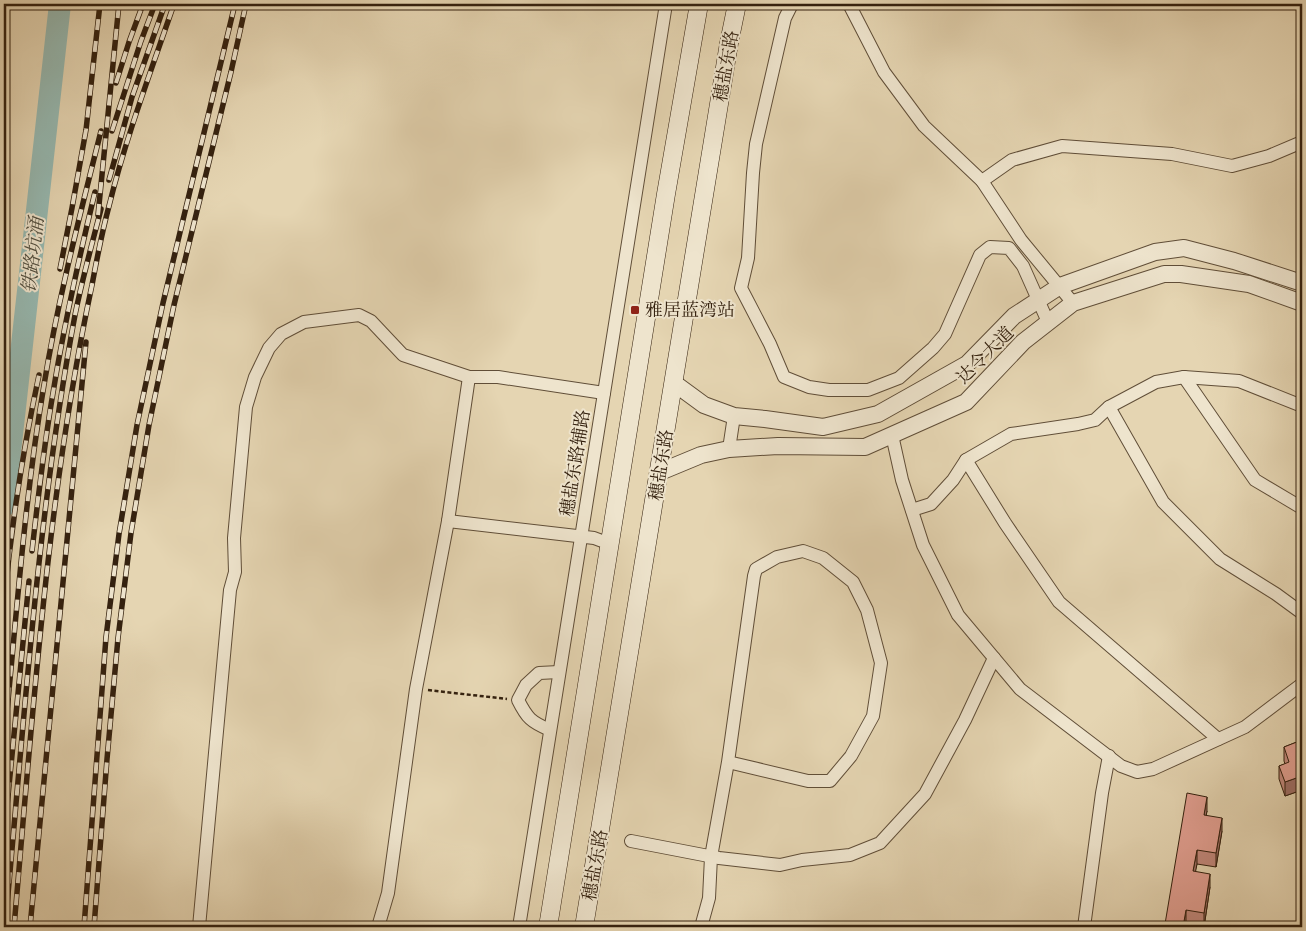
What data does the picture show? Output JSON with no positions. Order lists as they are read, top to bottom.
{
  "streets": {
    "main road": ["穗盐东路"],
    "street": ["达令大道", "穗盐东路辅路"]
  },
  "crossings": [
    ["穗盐东路", "达令大道"]
  ],
  "water": ["铁路坑涌"],
  "places": {
    "transit": ["雅居蓝湾站"]
  }
}
